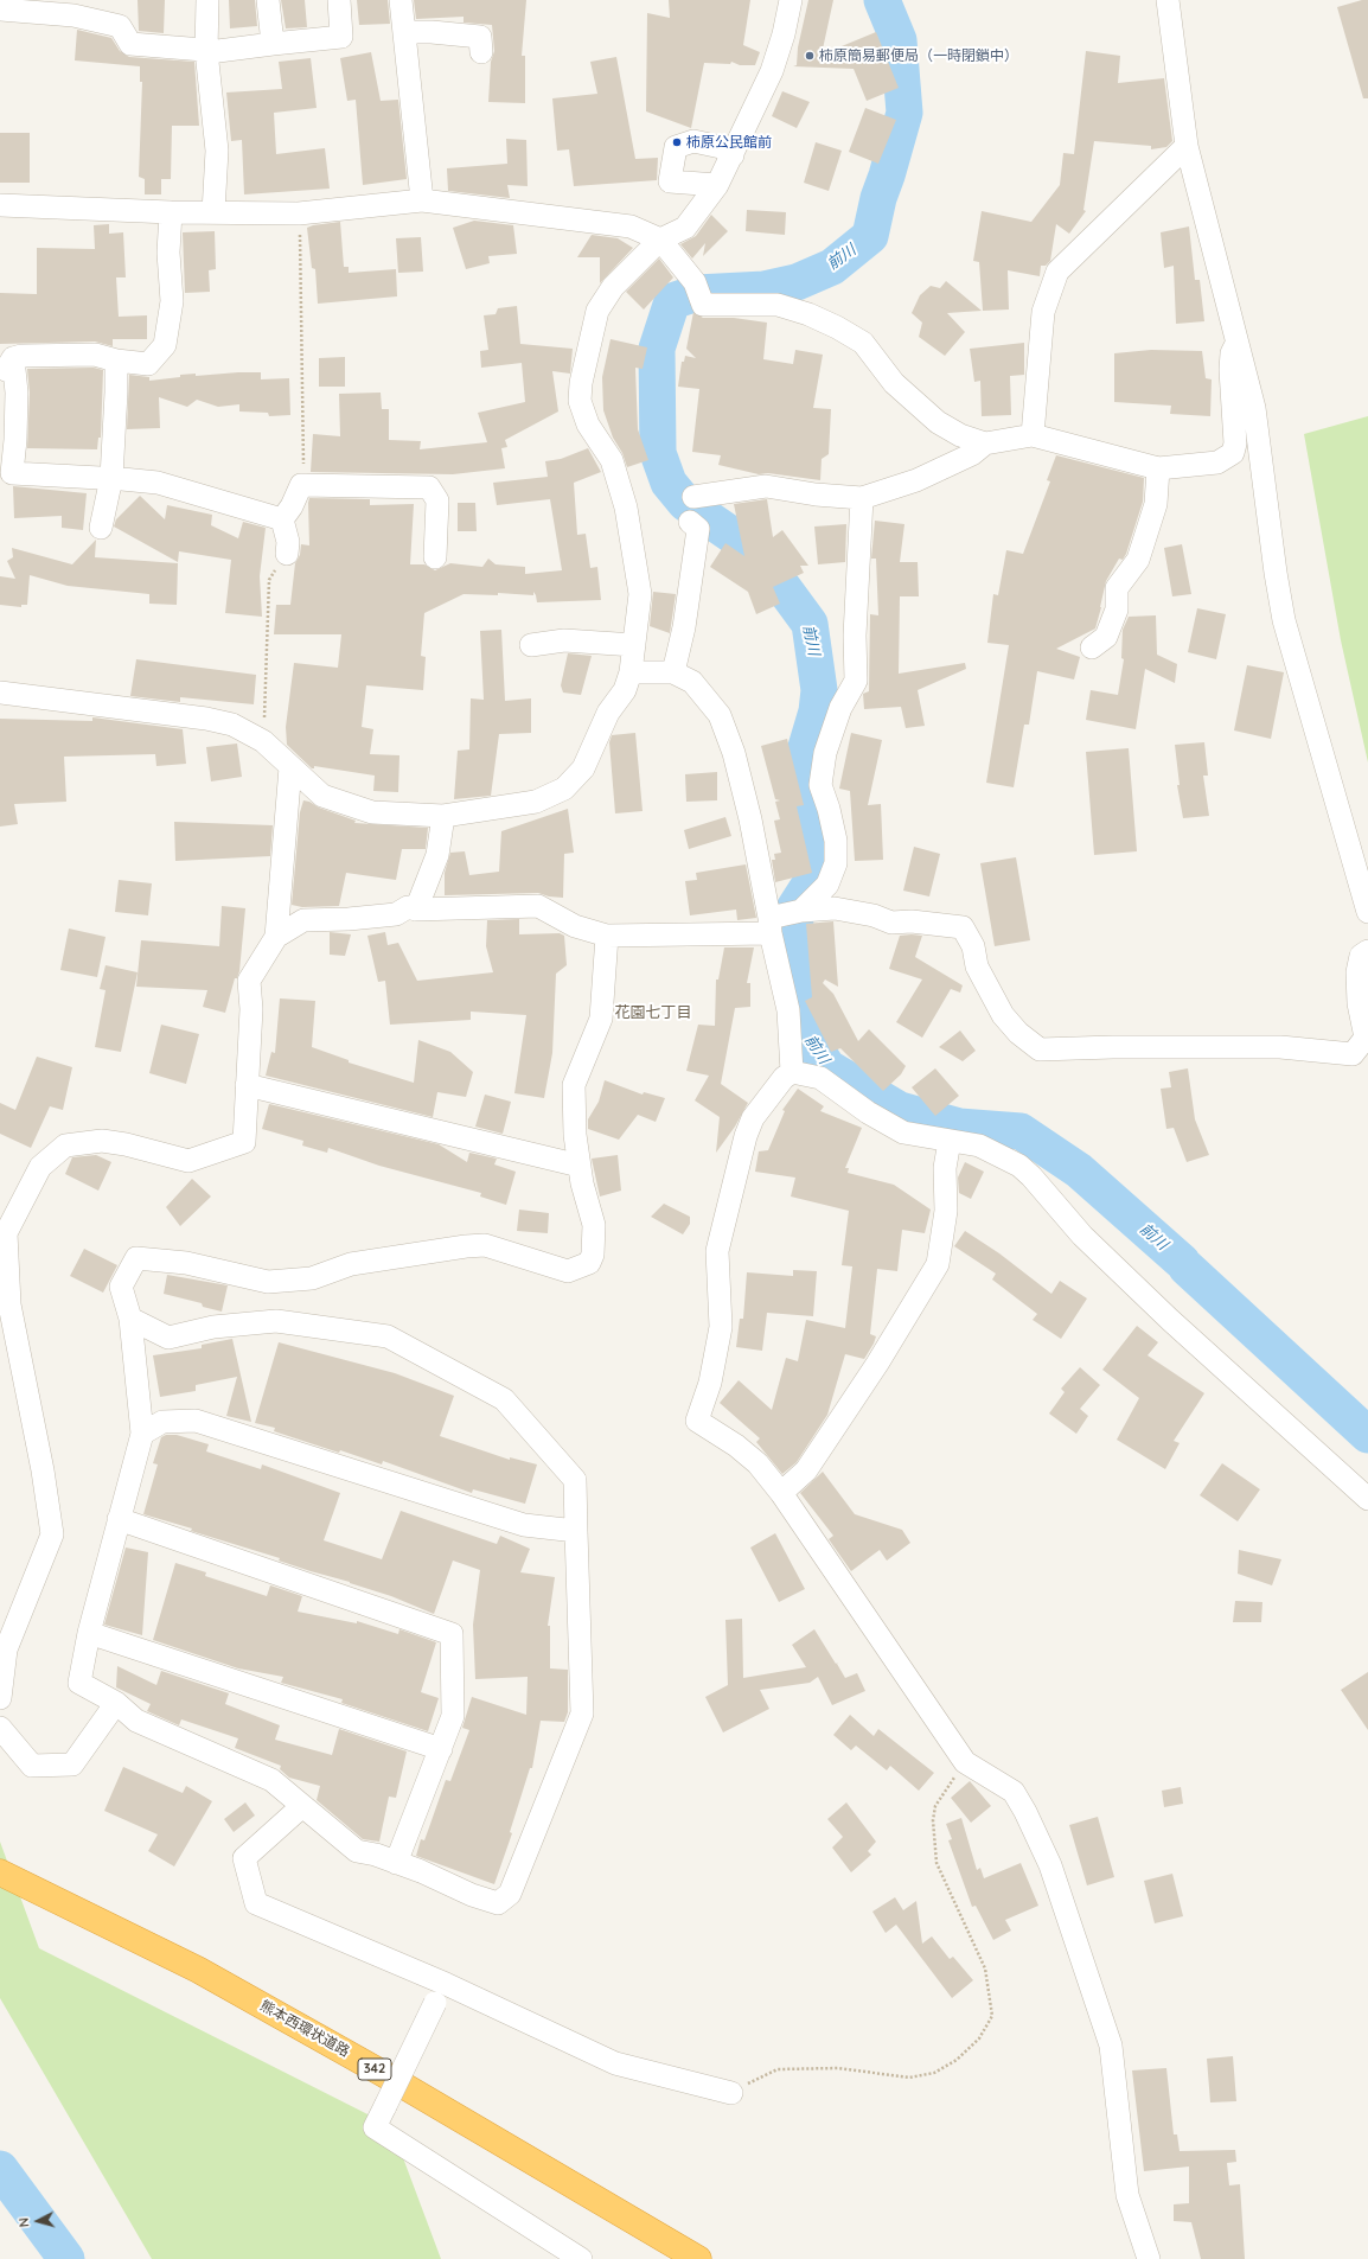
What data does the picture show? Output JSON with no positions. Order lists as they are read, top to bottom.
{
  "streets": {
    "highway": ["熊本西環状道路", "342"]
  },
  "districts": ["花園七丁目"],
  "water": ["前川"],
  "places": ["柿原簡易郵便局（一時閉鎖中）", "柿原公民館前"],
  "north": "left"
}
